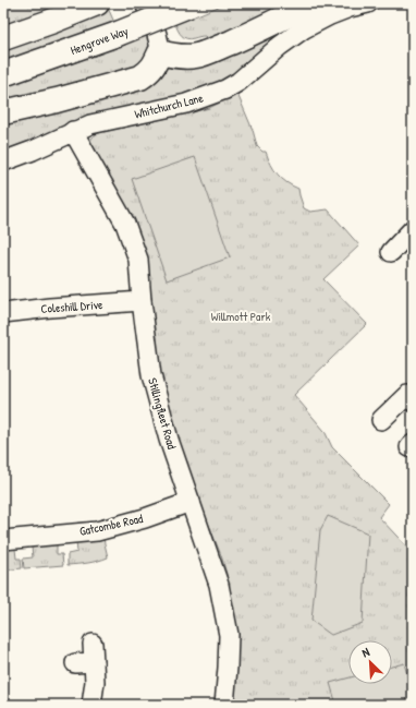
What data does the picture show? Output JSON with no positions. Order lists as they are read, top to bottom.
{
  "streets": {
    "highway": ["Hengrove Way"],
    "street": [
      "Whitchurch Lane",
      "Coleshill Drive",
      "Stillingfleet Road",
      "Gatcombe Road"
    ]
  },
  "crossings": [
    ["Whitchurch Lane", "Stillingfleet Road"],
    ["Coleshill Drive", "Stillingfleet Road"],
    ["Stillingfleet Road", "Gatcombe Road"]
  ],
  "parks": ["Willmott Park"],
  "north": "top left"
}
